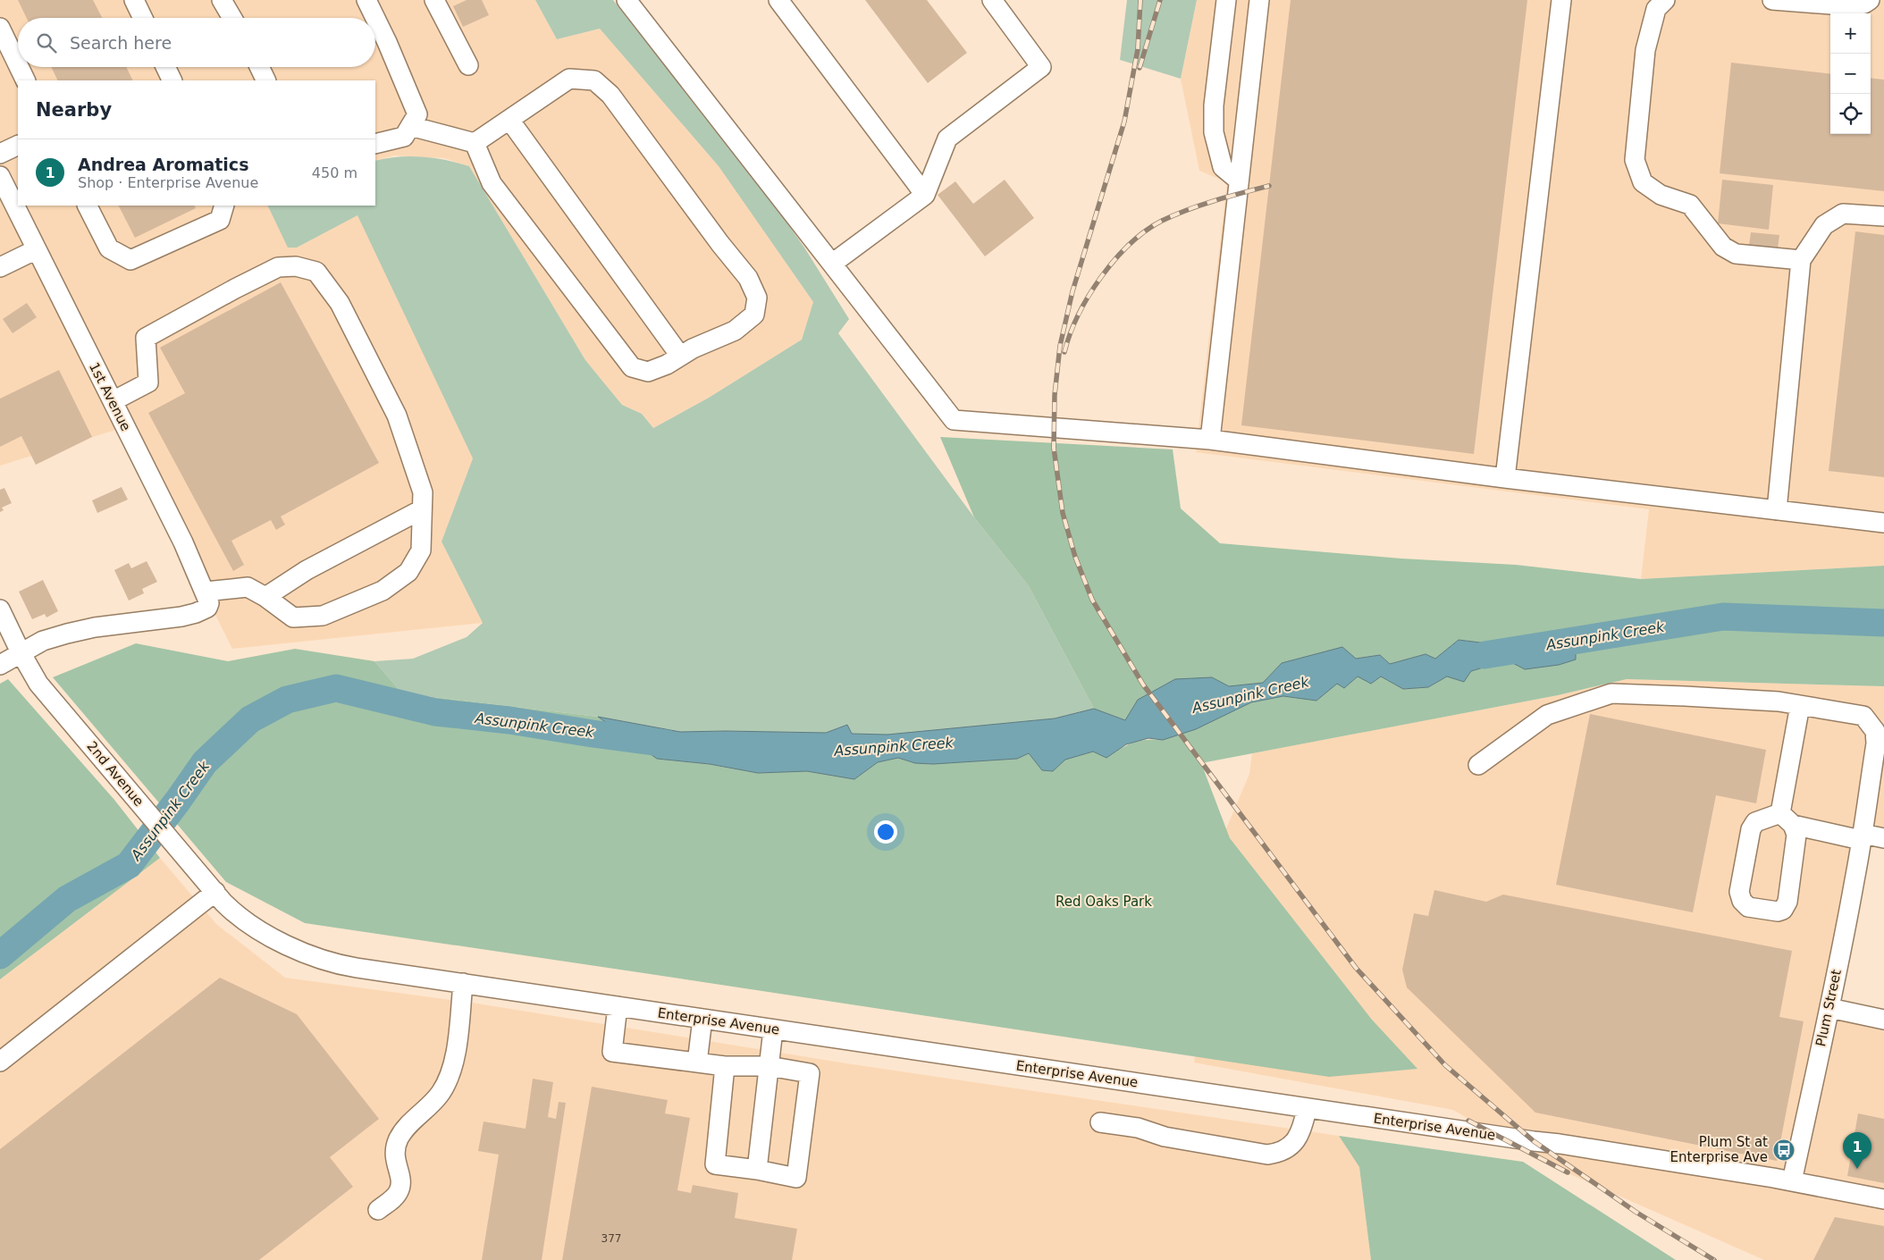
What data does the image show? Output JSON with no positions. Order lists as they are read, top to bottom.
{
  "streets": {
    "street": [
      "1st Avenue",
      "2nd Avenue",
      "Plum Street",
      "Enterprise Avenue"
    ]
  },
  "crossings": [
    ["2nd Avenue", "Enterprise Avenue"],
    ["Plum Street", "Enterprise Avenue"]
  ],
  "water": ["Assunpink Creek"],
  "parks": ["Red Oaks Park"],
  "places": {
    "bus stop": ["Plum St at Enterprise Ave"]
  },
  "house_numbers": ["377"],
  "page": {
    "map_buttons": ["+", "−"],
    "search": "Search here",
    "heading": "Nearby",
    "list": [
      {
        "mark": "1",
        "name": "Andrea Aromatics",
        "note": "Shop · Enterprise Avenue",
        "value": "450 m"
      }
    ],
    "pins": "1"
  }
}
